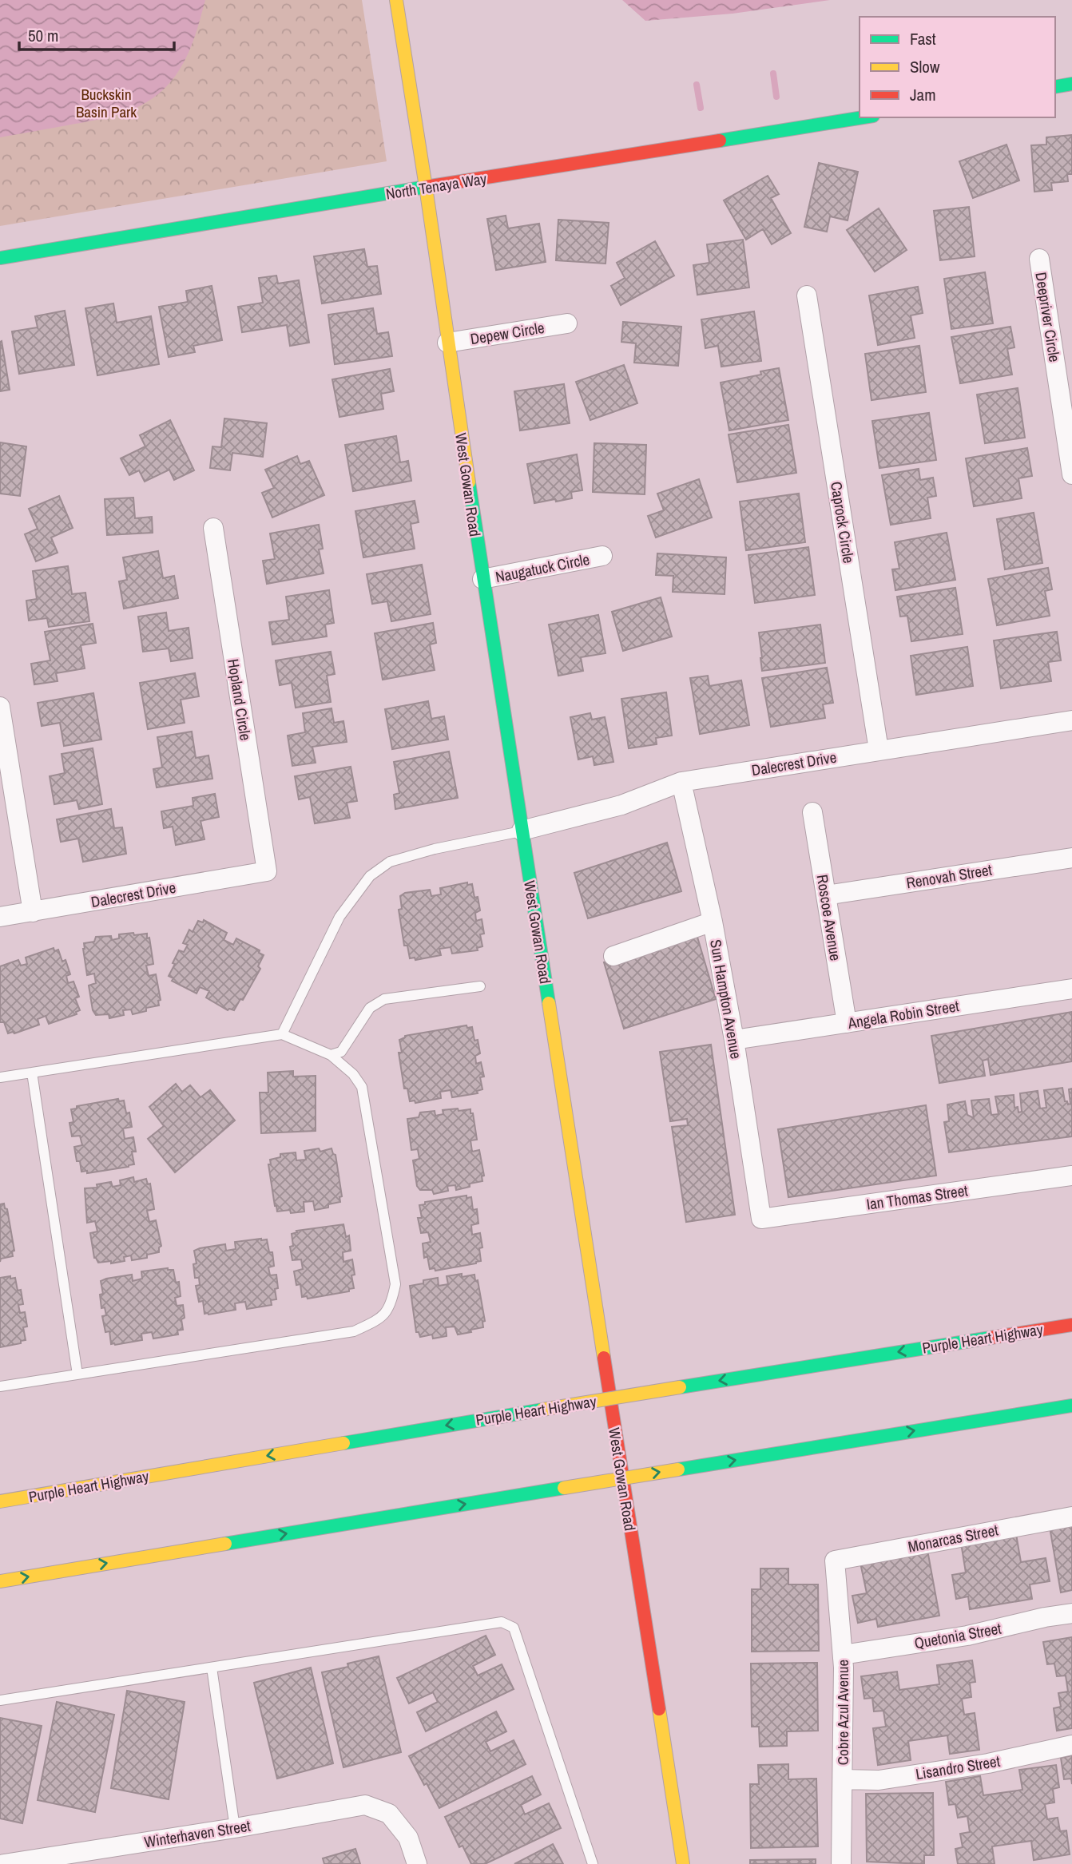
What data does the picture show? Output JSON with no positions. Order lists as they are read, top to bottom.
{
  "streets": {
    "main road": ["North Tenaya Way", "West Gowan Road", "Purple Heart Highway"],
    "street": [
      "Deepriver Circle",
      "Depew Circle",
      "Caprock Circle",
      "Naugatuck Circle",
      "Hopland Circle",
      "Dalecrest Drive",
      "Renovah Street",
      "Roscoe Avenue",
      "Sun Hampton Avenue",
      "Angela Robin Street",
      "Ian Thomas Street",
      "Monarcas Street",
      "Quetonia Street",
      "Cobre Azul Avenue",
      "Lisandro Street",
      "Winterhaven Street"
    ]
  },
  "crossings": [
    ["North Tenaya Way", "West Gowan Road"],
    ["Depew Circle", "West Gowan Road"],
    ["West Gowan Road", "Naugatuck Circle"],
    ["West Gowan Road", "Dalecrest Drive"],
    ["Caprock Circle", "Dalecrest Drive"],
    ["Hopland Circle", "Dalecrest Drive"],
    ["Dalecrest Drive", "Sun Hampton Avenue"],
    ["Renovah Street", "Roscoe Avenue"],
    ["Roscoe Avenue", "Angela Robin Street"],
    ["Sun Hampton Avenue", "Angela Robin Street"],
    ["Sun Hampton Avenue", "Ian Thomas Street"],
    ["Monarcas Street", "Cobre Azul Avenue"],
    ["Quetonia Street", "Cobre Azul Avenue"],
    ["Cobre Azul Avenue", "Lisandro Street"]
  ],
  "parks": ["Buckskin Basin Park"],
  "legend": ["Fast", "Slow", "Jam"],
  "scale_bar": "50 m"
}
